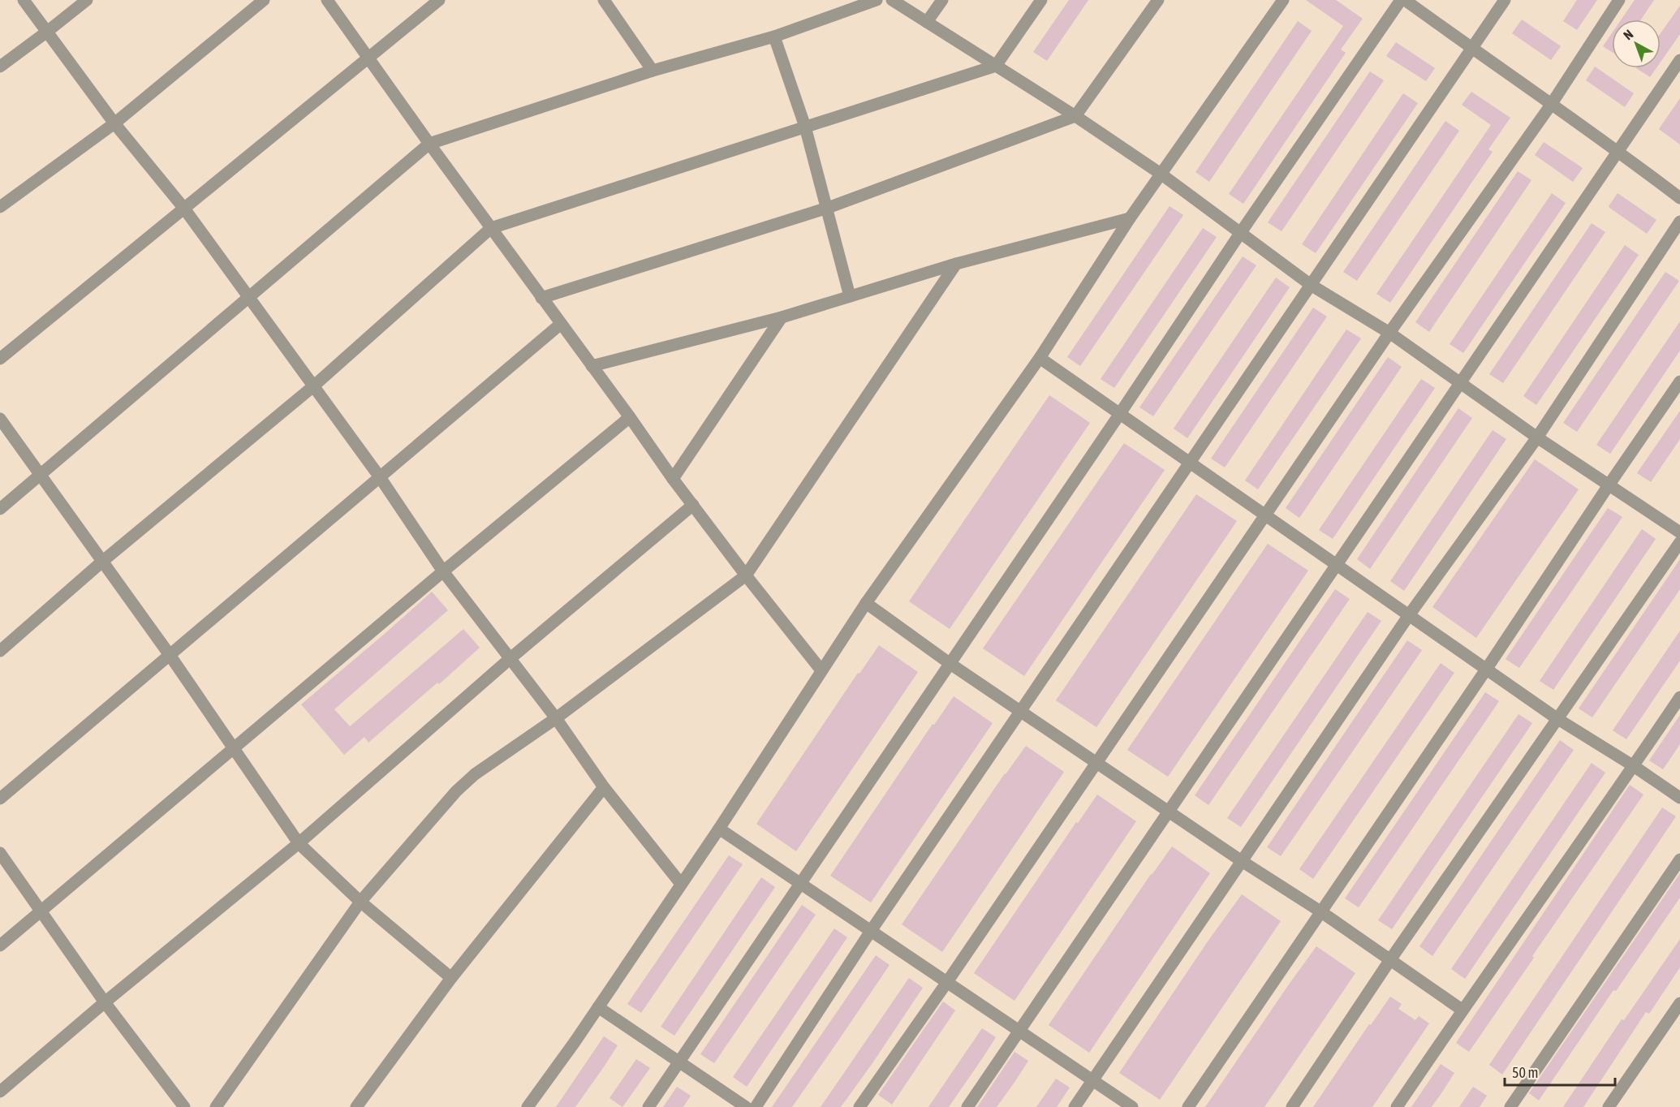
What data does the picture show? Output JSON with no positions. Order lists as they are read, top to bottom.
{
  "scale_bar": "50 m",
  "north": "top left"
}
